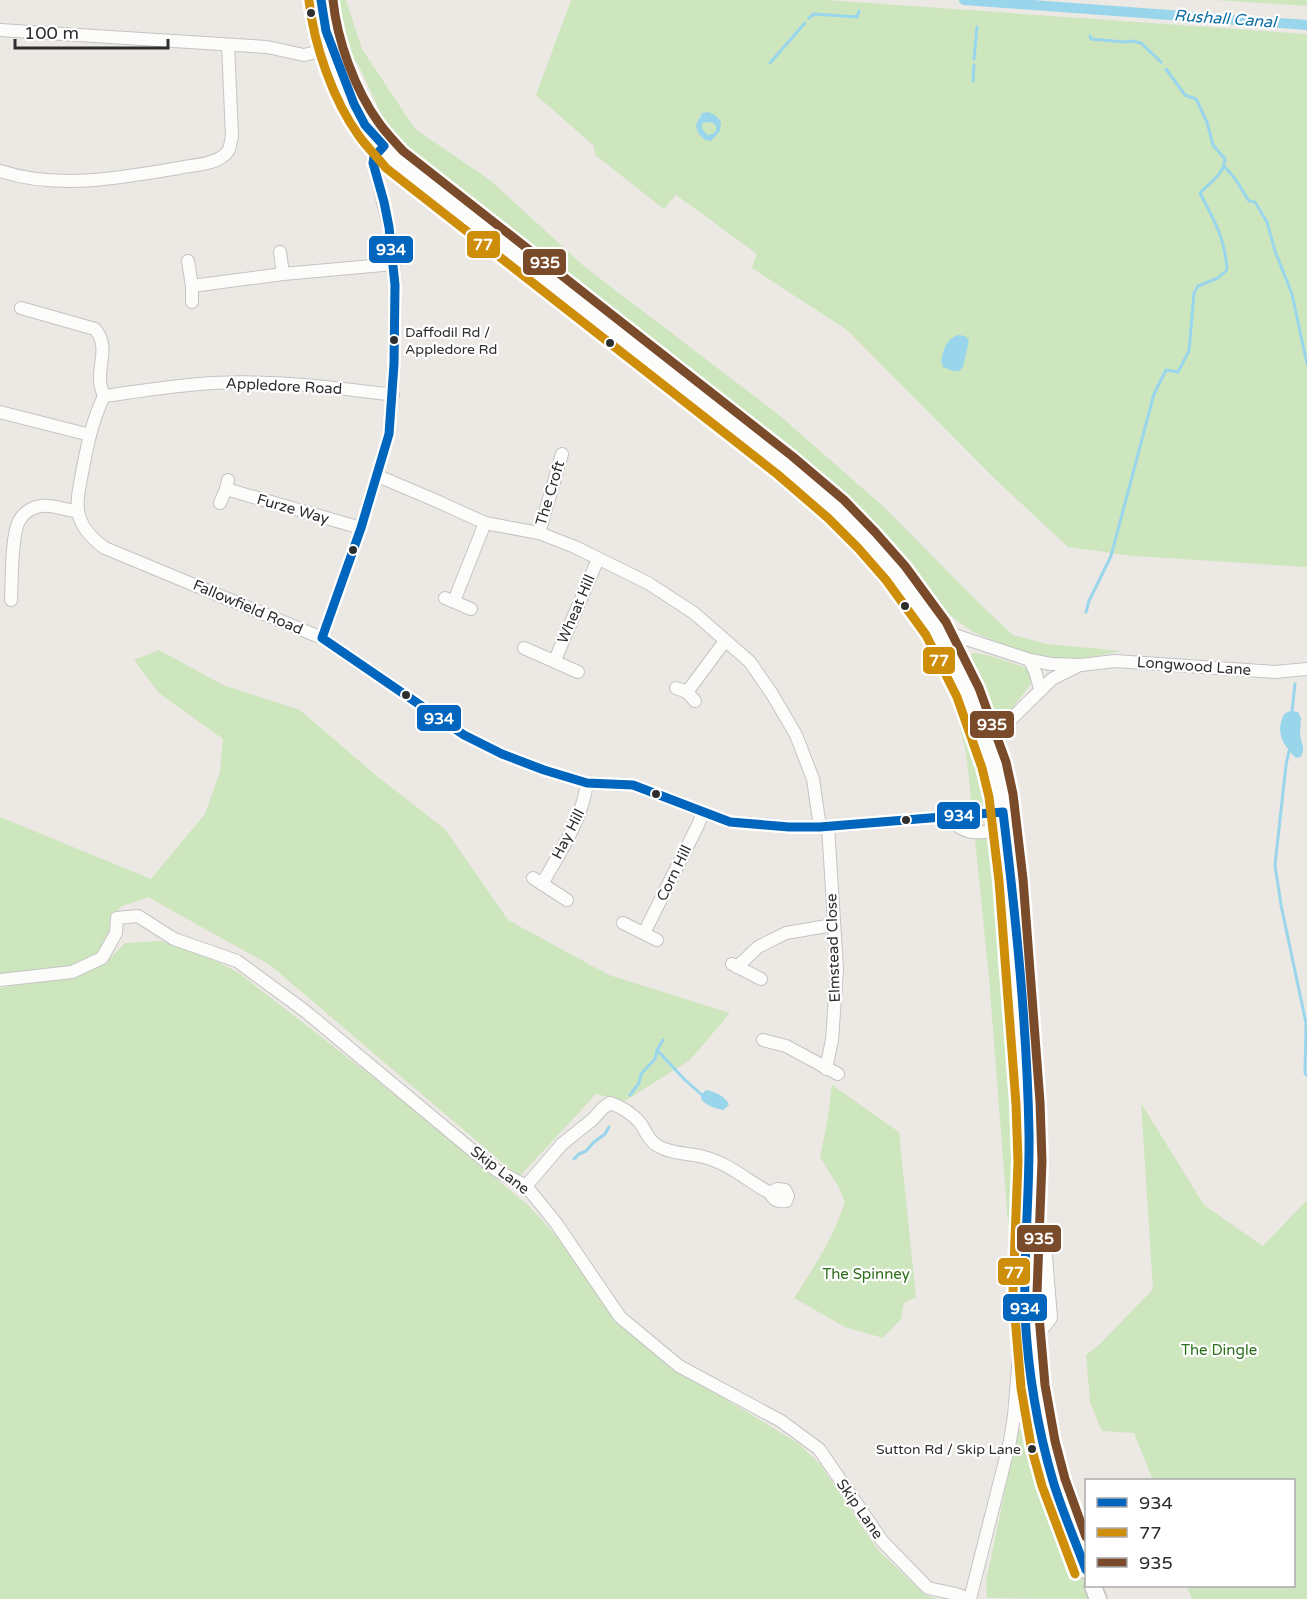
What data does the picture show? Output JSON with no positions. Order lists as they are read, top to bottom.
{
  "streets": {
    "street": [
      "Appledore Road",
      "The Croft",
      "Furze Way",
      "Fallowfield Road",
      "Wheat Hill",
      "Longwood Lane",
      "Hay Hill",
      "Corn Hill",
      "Elmstead Close",
      "Skip Lane"
    ]
  },
  "crossings": [
    ["The Croft", "Elmstead Close"],
    ["Fallowfield Road", "Hay Hill"],
    ["Fallowfield Road", "Corn Hill"],
    ["Fallowfield Road", "Elmstead Close"],
    ["Wheat Hill", "Elmstead Close"]
  ],
  "water": ["Rushall Canal"],
  "parks": ["The Spinney", "The Dingle"],
  "places": ["Daffodil Rd / Appledore Rd", "Sutton Rd / Skip Lane"],
  "lines": ["transit line 934", "transit line 935", "transit line 77"],
  "legend": ["934", "77", "935"],
  "scale_bar": "100 m"
}
